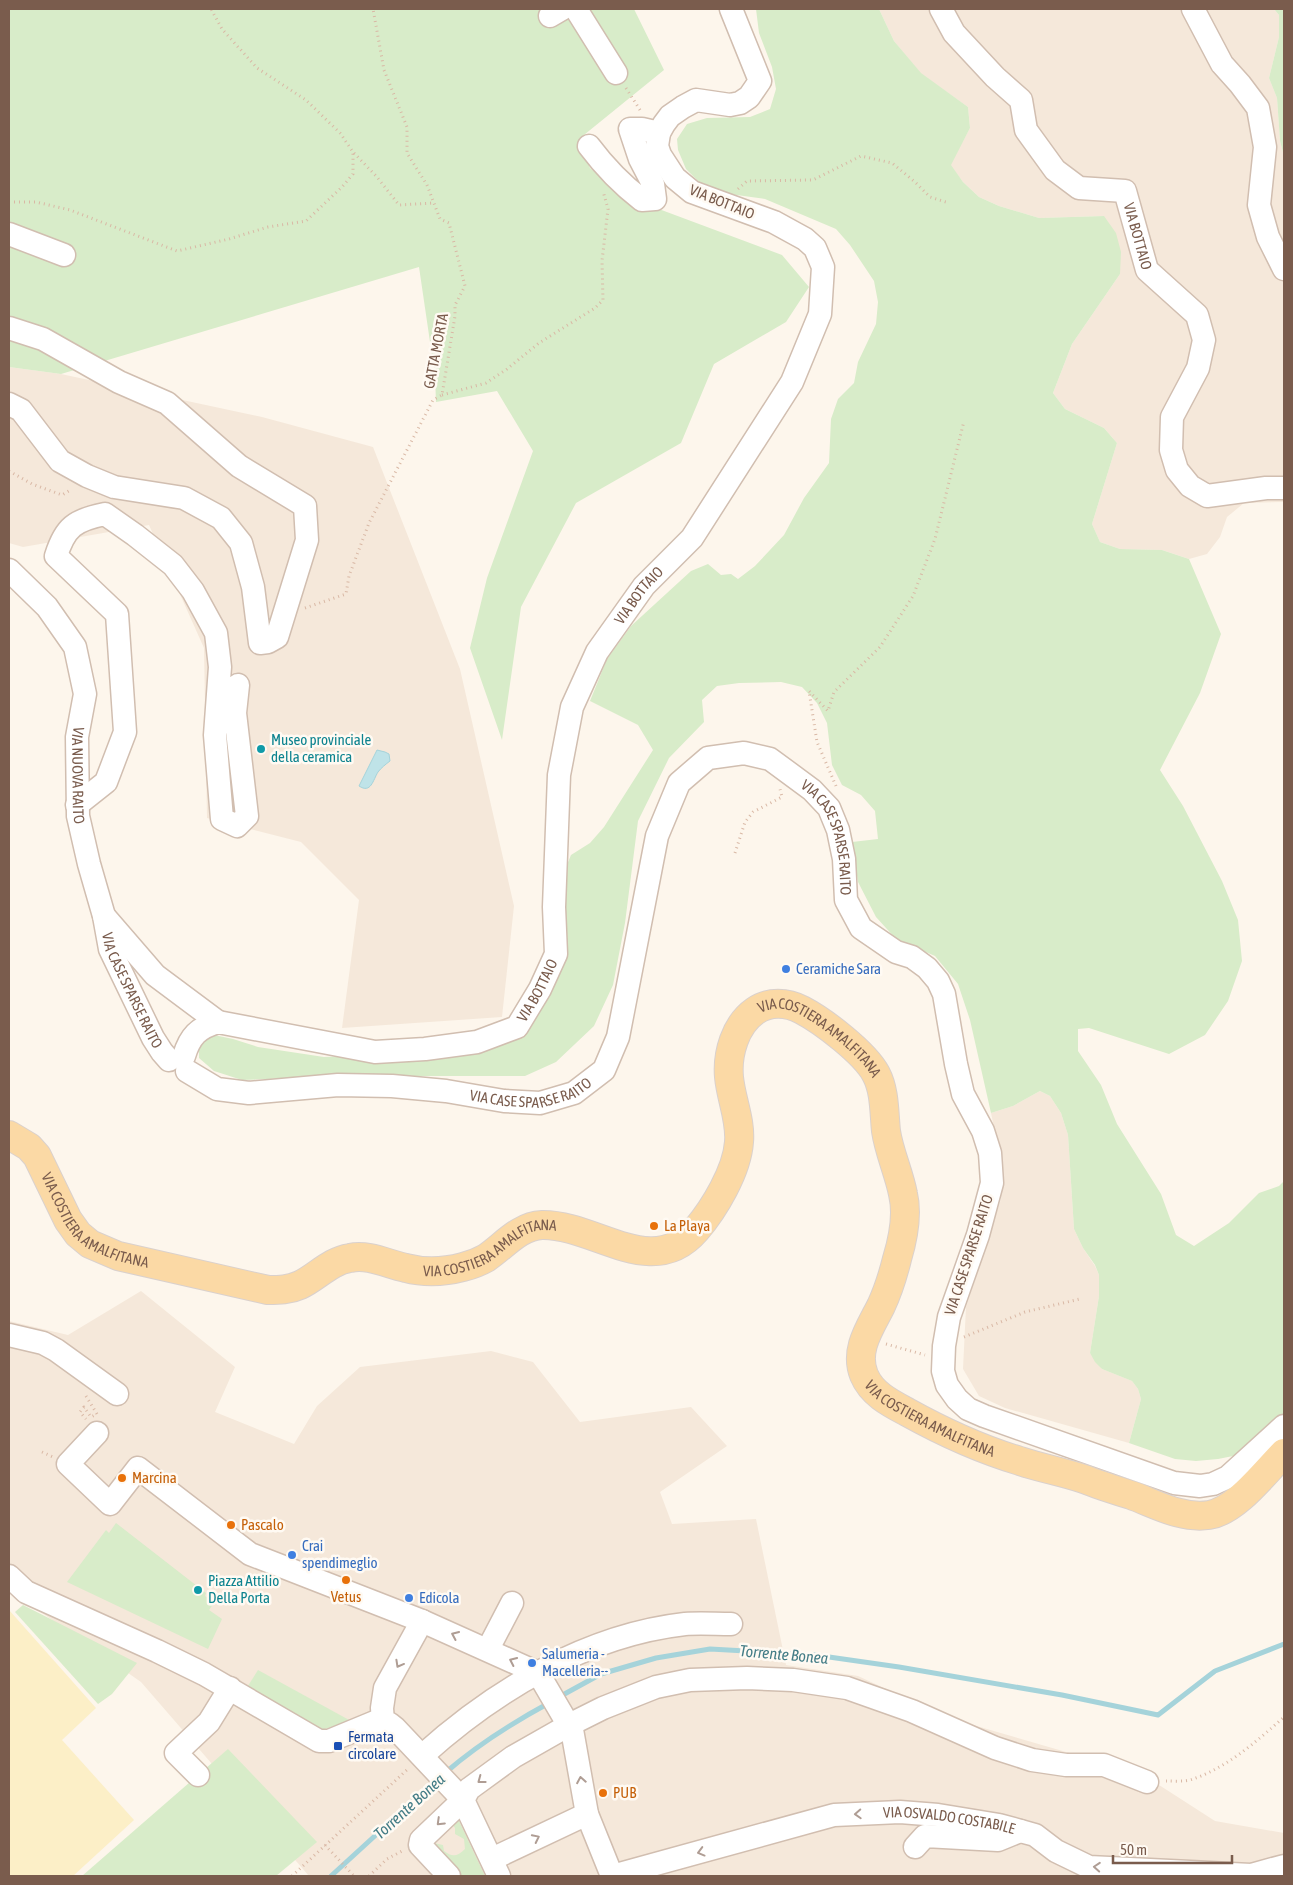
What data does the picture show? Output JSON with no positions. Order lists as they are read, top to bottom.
{
  "streets": {
    "main road": ["VIA COSTIERA AMALFITANA"],
    "street": [
      "VIA BOTTAIO",
      "VIA NUOVA RAITO",
      "VIA CASE SPARSE RAITO",
      "VIA OSVALDO COSTABILE"
    ],
    "path": ["GATTA MORTA"]
  },
  "crossings": [
    ["VIA NUOVA RAITO", "VIA CASE SPARSE RAITO"]
  ],
  "water": ["Torrente Bonea"],
  "places": {
    "other": [
      "Museo provinciale della ceramica",
      "Ceramiche Sara",
      "La Playa",
      "Marcina",
      "Pascalo",
      "Crai spendimeglio",
      "Vetus",
      "Piazza Attilio Della Porta",
      "Edicola",
      "Salumeria - Macelleria--",
      "PUB"
    ],
    "transit": ["Fermata circolare"]
  },
  "scale_bar": "50 m"
}
